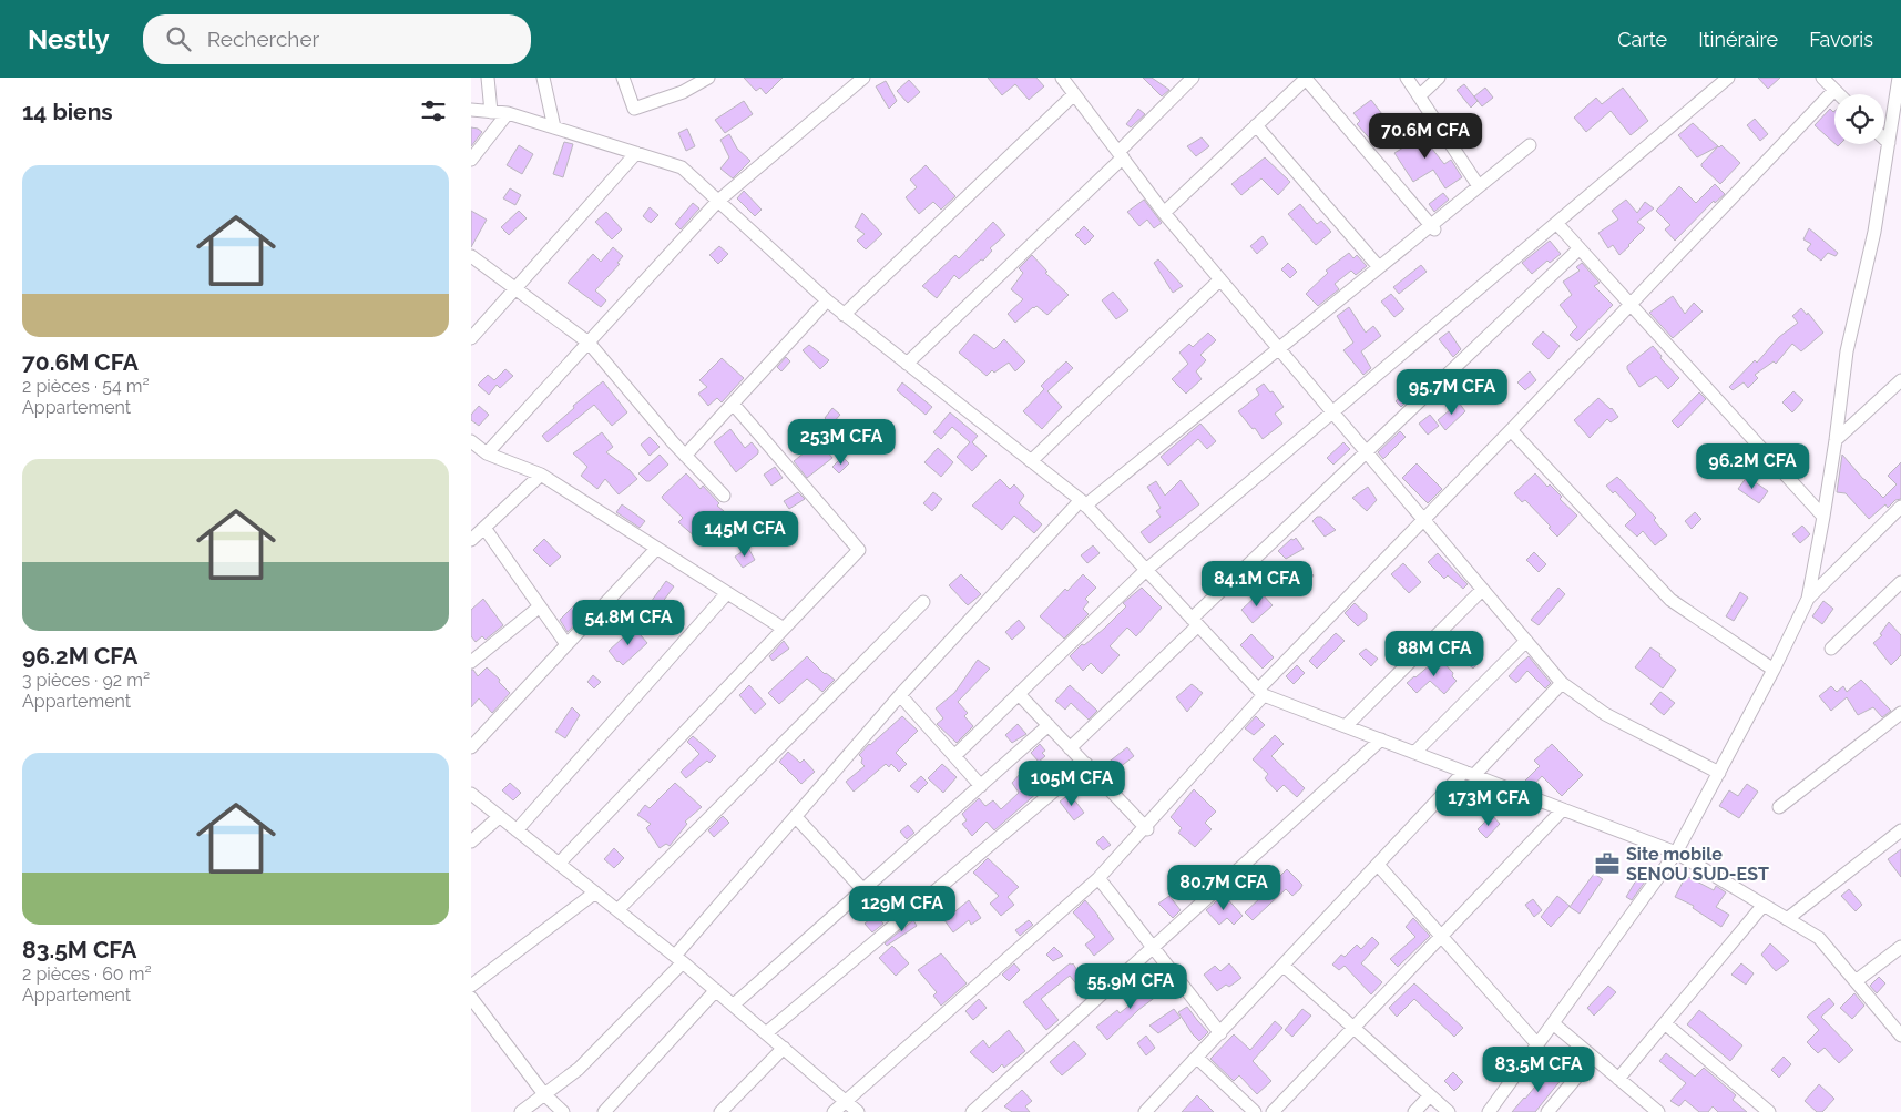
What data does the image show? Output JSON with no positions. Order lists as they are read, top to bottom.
{
  "places": {
    "office": ["Site mobile SENOU SUD-EST"]
  },
  "page": {
    "header": "Nestly",
    "search": "Rechercher",
    "nav": ["Carte", "Itinéraire", "Favoris"],
    "heading": "14 biens",
    "price": [
      "70.6M CFA",
      "95.7M CFA",
      "253M CFA",
      "96.2M CFA",
      "145M CFA",
      "84.1M CFA",
      "54.8M CFA",
      "88M CFA",
      "105M CFA",
      "173M CFA",
      "80.7M CFA",
      "129M CFA",
      "55.9M CFA",
      "83.5M CFA"
    ],
    "list": [
      {
        "name": "70.6M CFA",
        "note": "2 pièces · 54 m² · Appartement"
      },
      {
        "name": "96.2M CFA",
        "note": "3 pièces · 92 m² · Appartement"
      },
      {
        "name": "83.5M CFA",
        "note": "2 pièces · 60 m² · Appartement"
      }
    ]
  }
}
